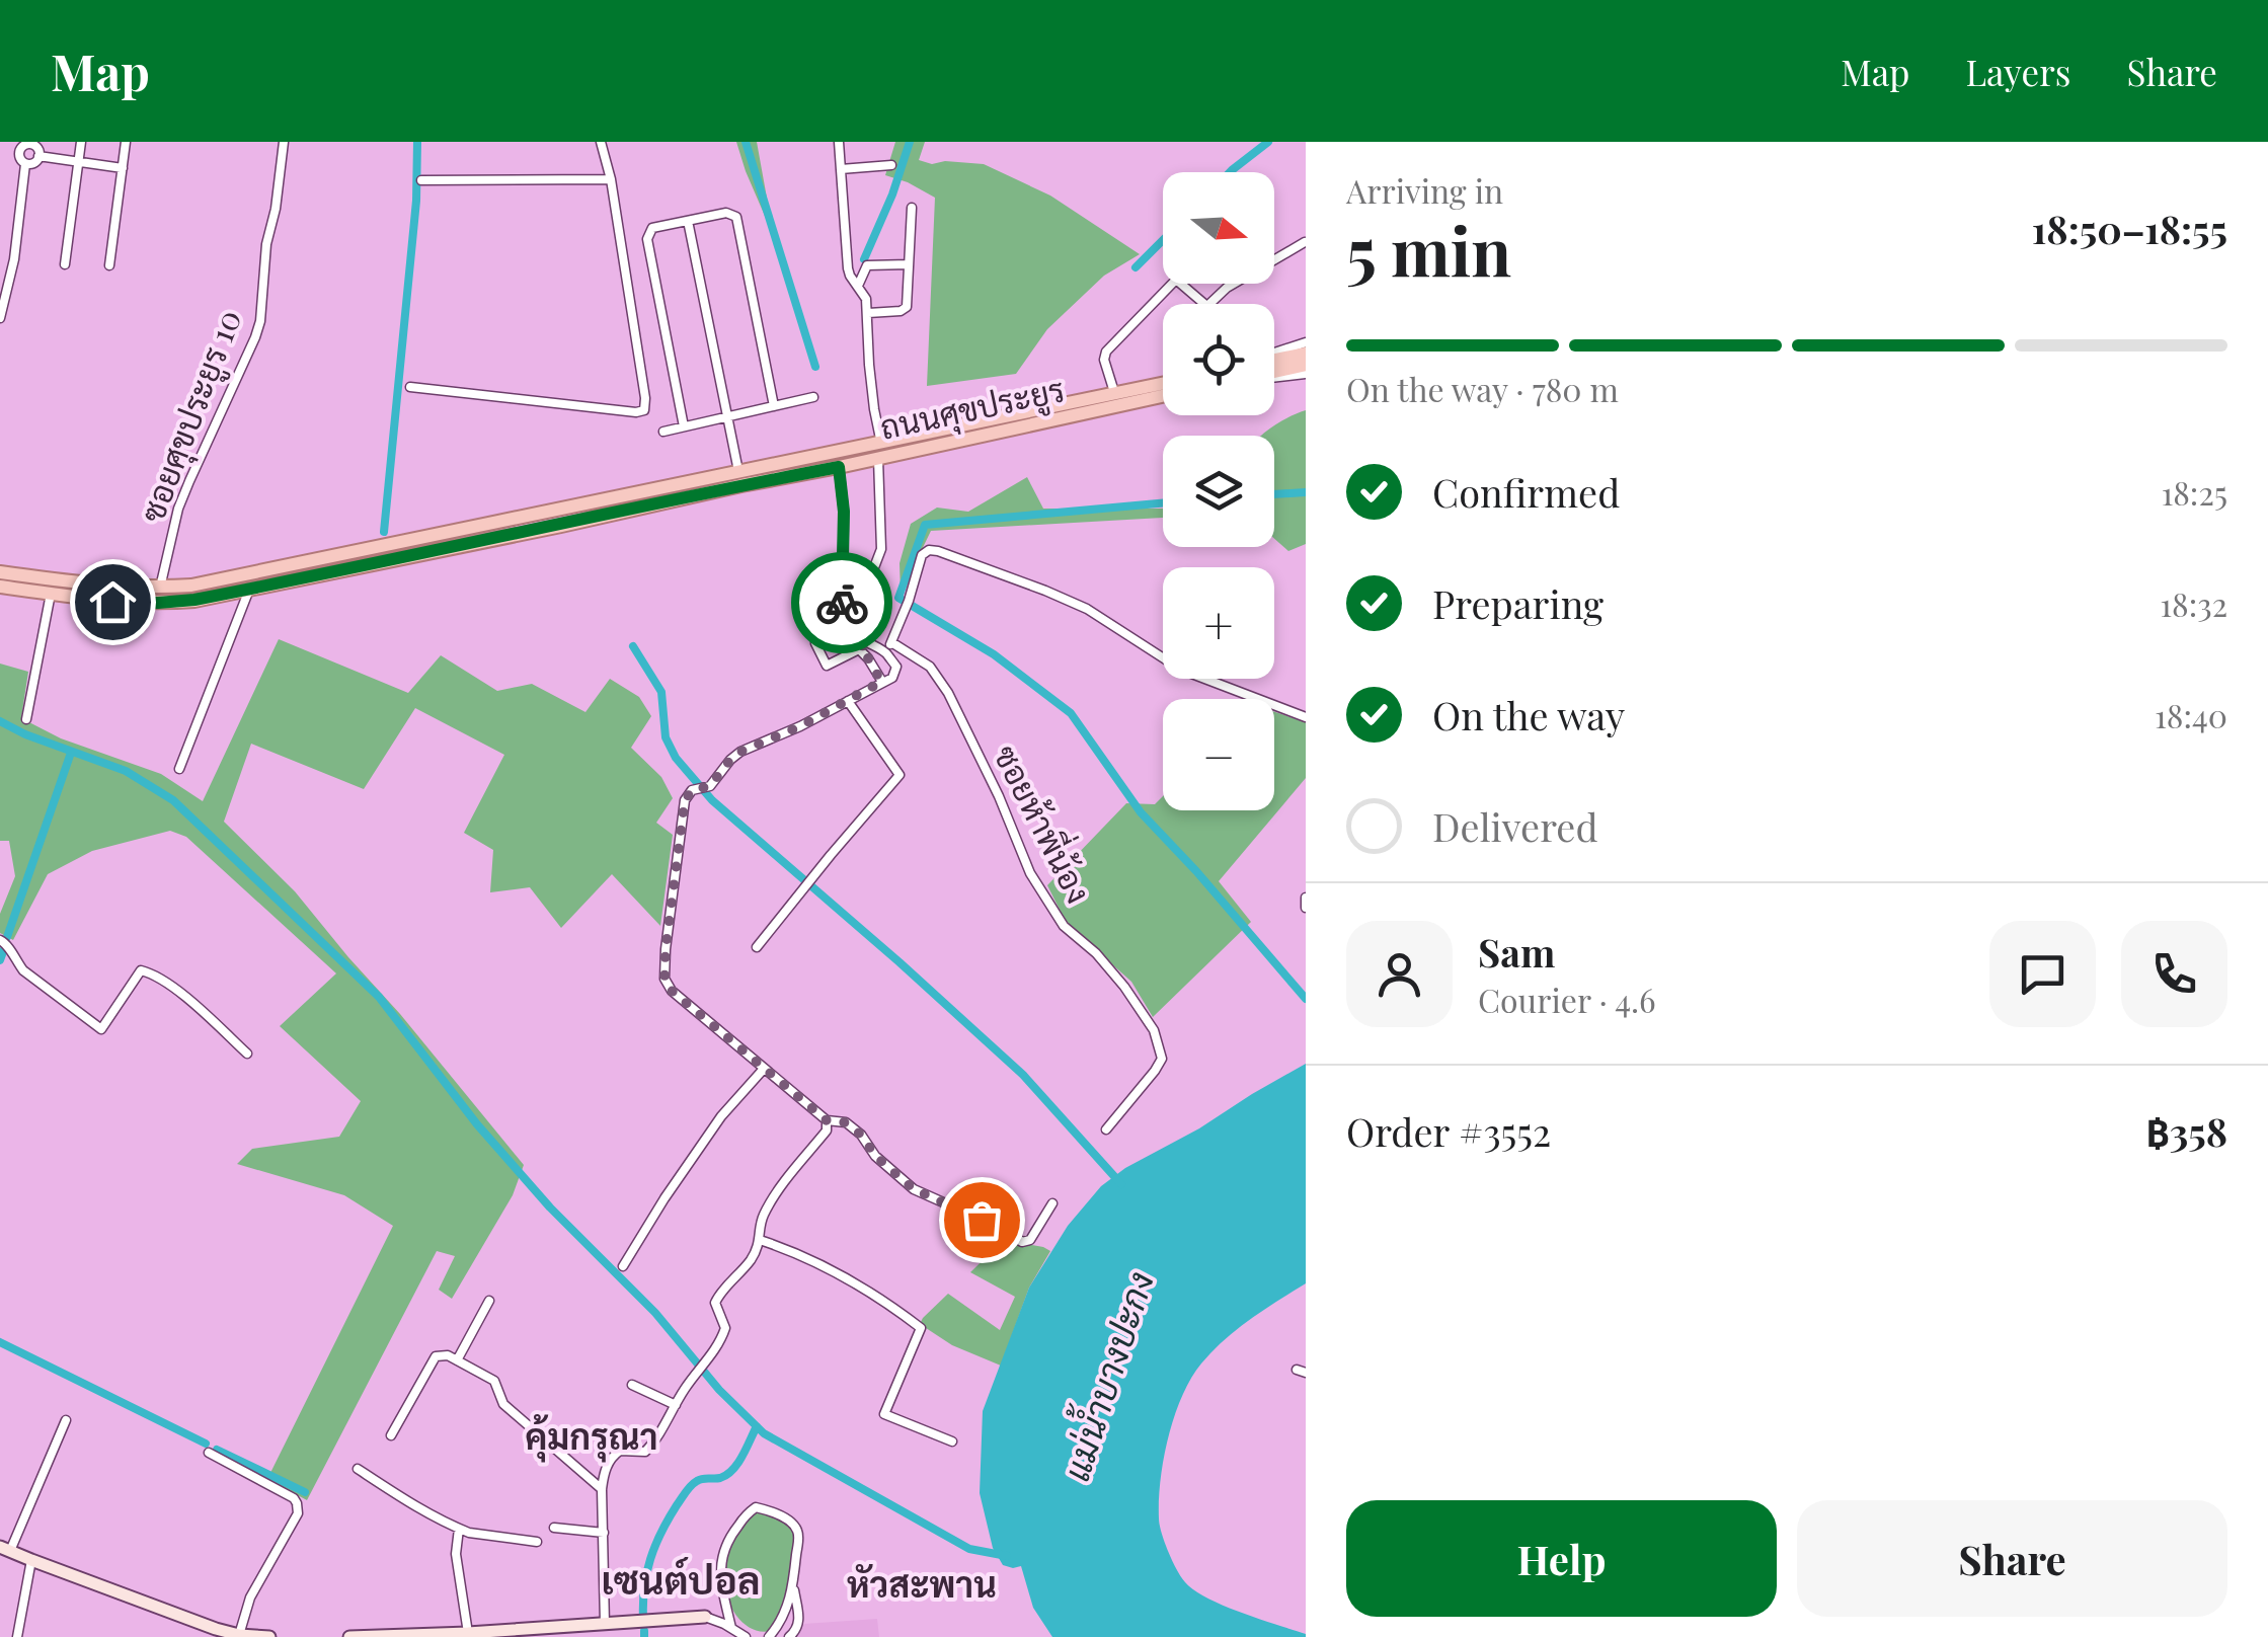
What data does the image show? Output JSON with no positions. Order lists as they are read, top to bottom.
{
  "streets": {
    "main road": ["ถนนศุขประยูร"],
    "street": ["ซอยศุขประยูร 10", "ซอยห้าพี่น้อง"]
  },
  "crossings": [
    ["ถนนศุขประยูร", "ซอยศุขประยูร 10"]
  ],
  "districts": ["คุ้มกรุณา", "เซนต์ปอล", "หัวสะพาน"],
  "water": ["แม่น้ำบางปะกง"],
  "north": "right",
  "page": {
    "header": "Map",
    "nav": ["Map", "Layers", "Share"],
    "heading": ["5 min", "Arriving in", "18:50–18:55"],
    "panel": [
      "Sam",
      "Courier · 4.6",
      "Order #3552",
      "฿358"
    ],
    "map_buttons": ["+", "−"],
    "bar": "On the way · 780 m",
    "list": [
      ["Confirmed", "18:25"],
      ["Preparing", "18:32"],
      ["On the way", "18:40"],
      "Delivered"
    ],
    "buttons": ["Help", "Share"]
  }
}
